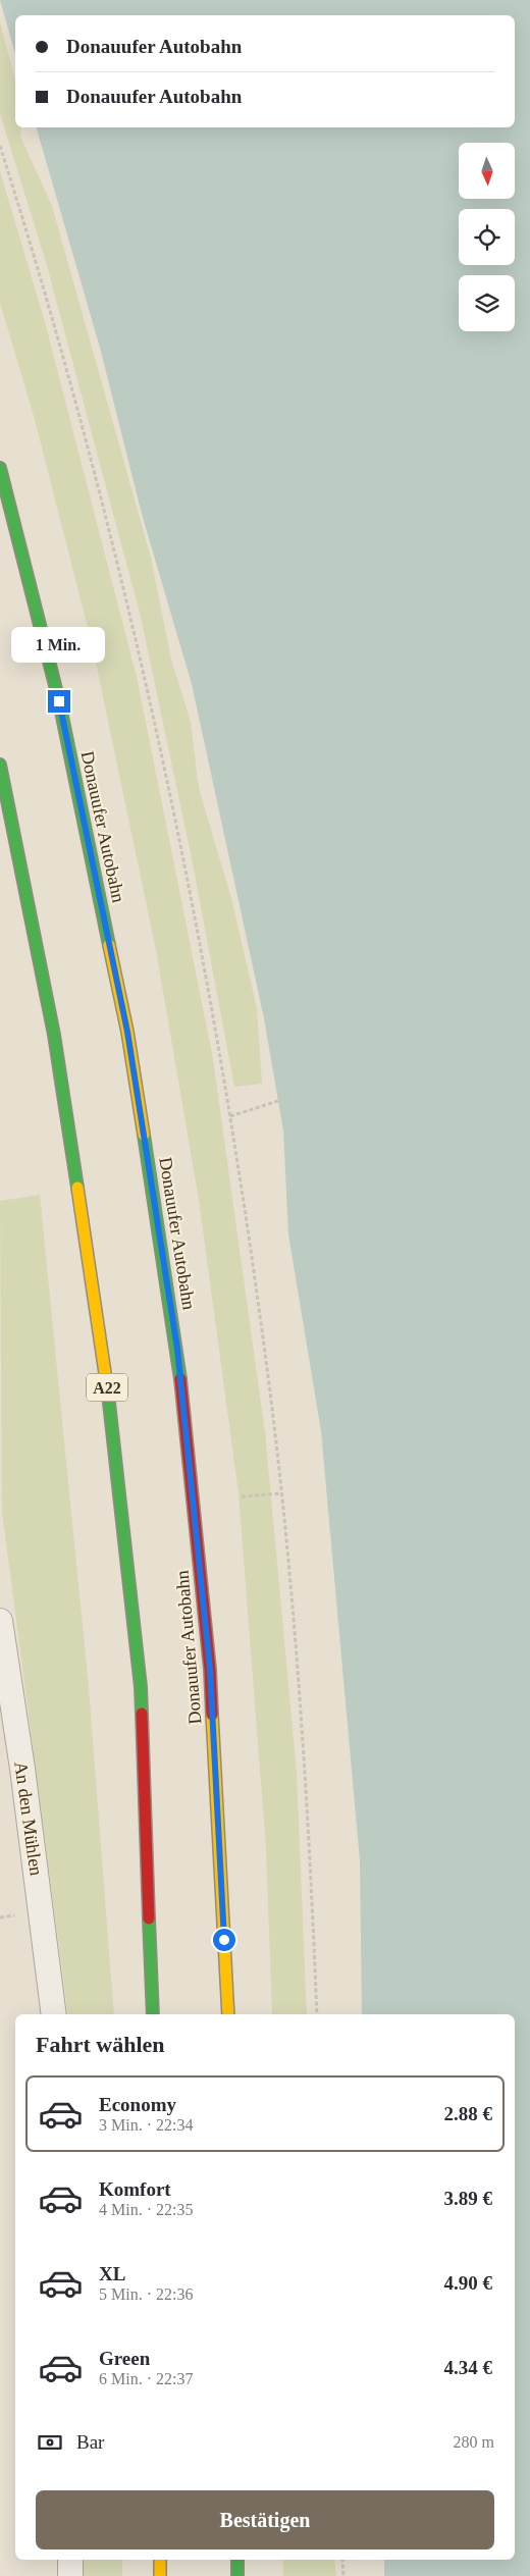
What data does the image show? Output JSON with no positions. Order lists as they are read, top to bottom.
{
  "streets": {
    "highway": ["Donauufer Autobahn", "A22"],
    "street": ["An den Mühlen"]
  },
  "north": "bottom",
  "page": {
    "banner": ["Donauufer Autobahn", "Donauufer Autobahn"],
    "bubble": "1 Min.",
    "heading": "Fahrt wählen",
    "list": [
      {
        "name": "Economy",
        "note": "3 Min. · 22:34",
        "value": "2.88 €"
      },
      {
        "name": "Komfort",
        "note": "4 Min. · 22:35",
        "value": "3.89 €"
      },
      {
        "name": "XL",
        "note": "5 Min. · 22:36",
        "value": "4.90 €"
      },
      {
        "name": "Green",
        "note": "6 Min. · 22:37",
        "value": "4.34 €"
      }
    ],
    "pay": ["Bar", "280 m"],
    "buttons": "Bestätigen"
  }
}
